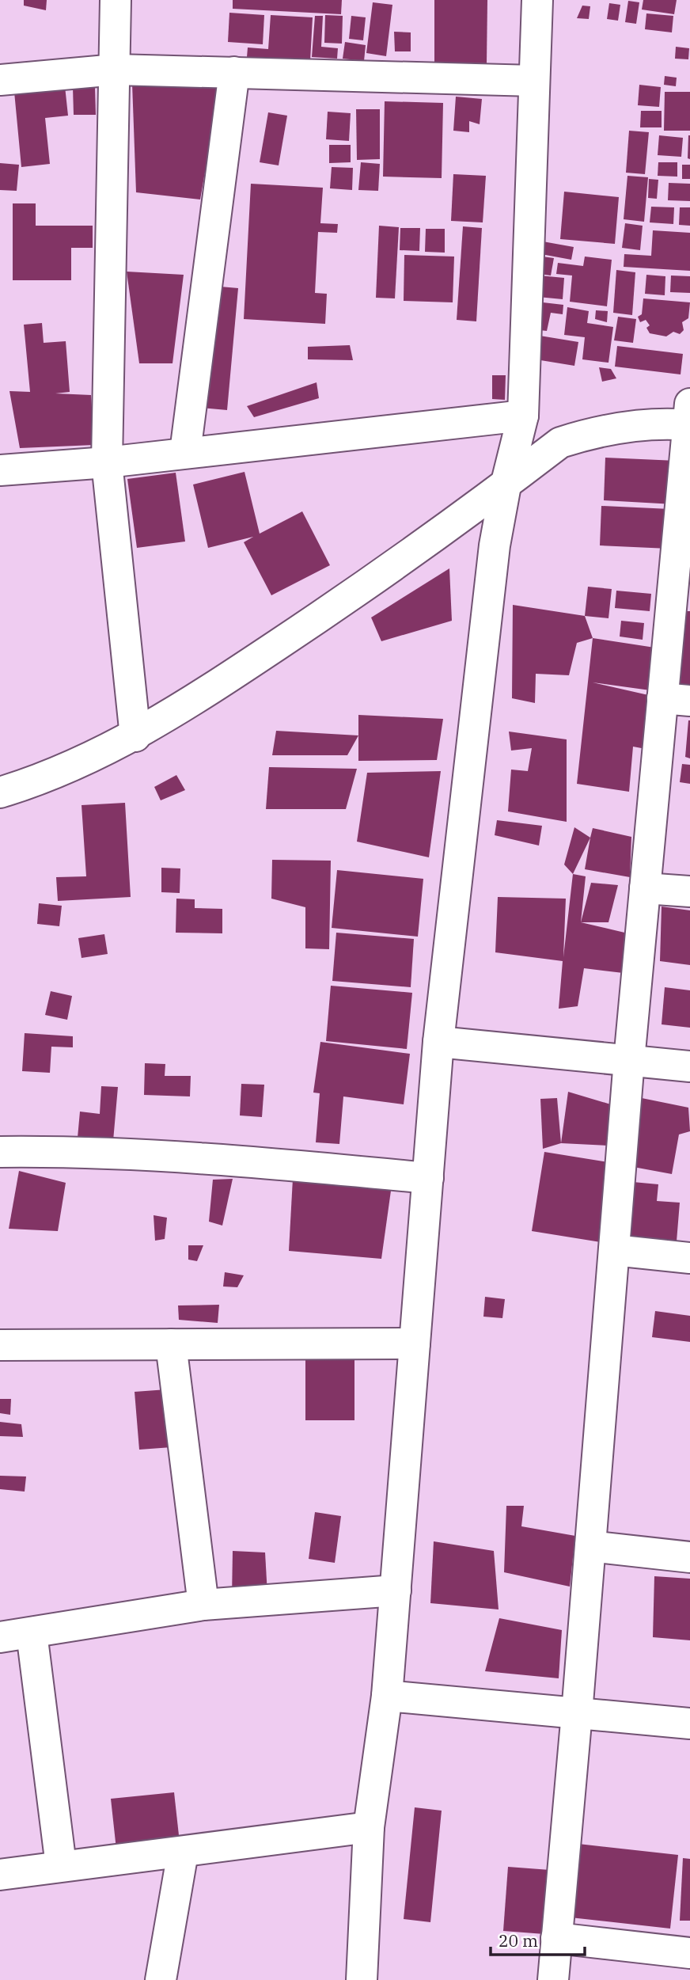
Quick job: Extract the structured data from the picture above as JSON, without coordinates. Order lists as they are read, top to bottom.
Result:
{
  "scale_bar": "20 m"
}
